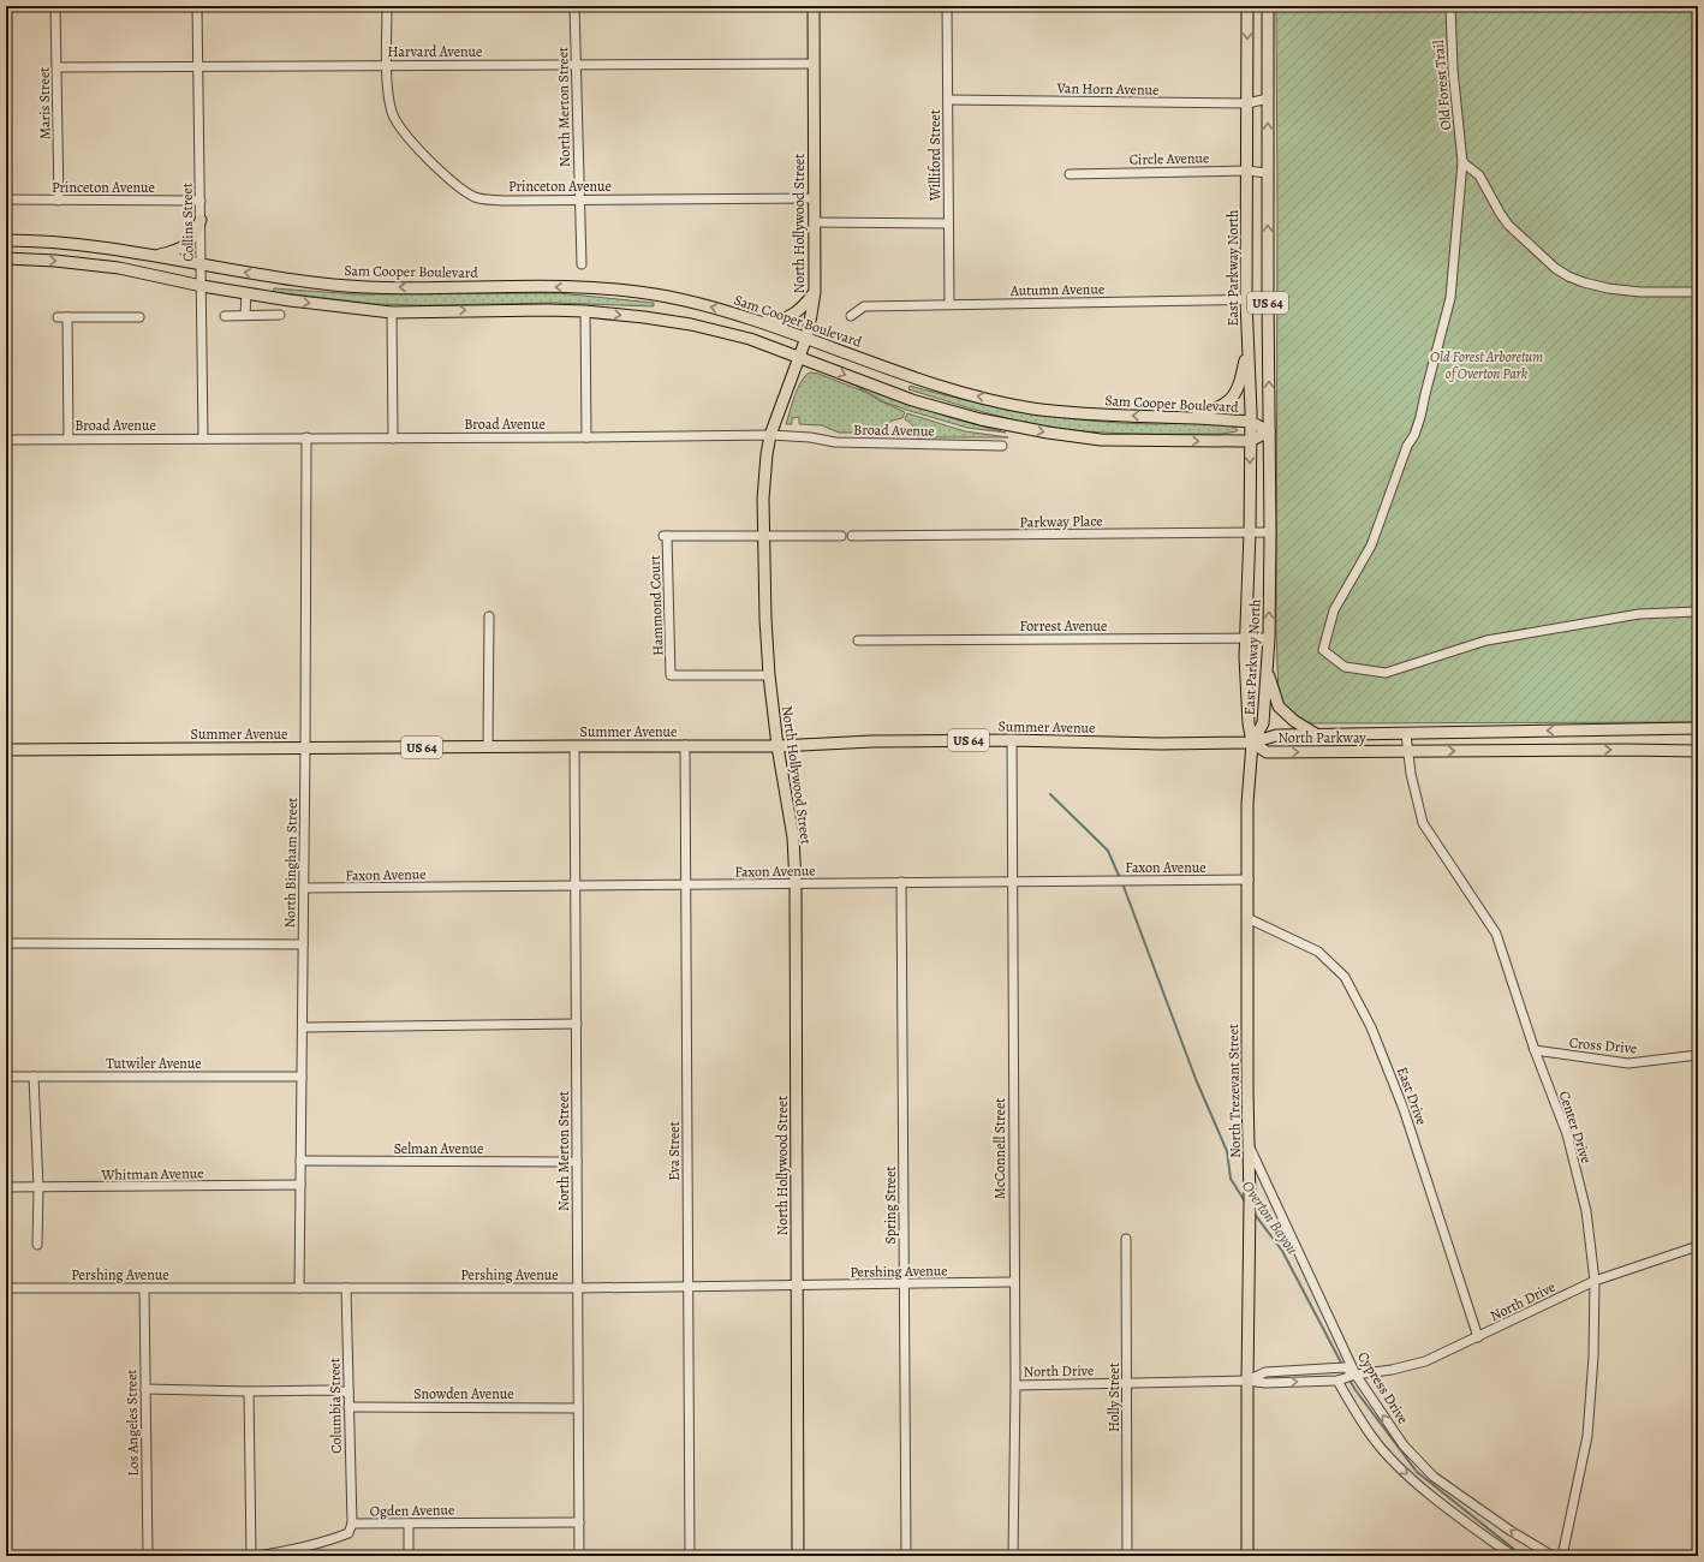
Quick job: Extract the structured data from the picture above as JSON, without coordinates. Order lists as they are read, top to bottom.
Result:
{
  "streets": {
    "main road": [
      "North Hollywood Street",
      "East Parkway North",
      "Sam Cooper Boulevard",
      "US 64",
      "Summer Avenue",
      "North Parkway",
      "North Trezevant Street"
    ],
    "street": [
      "Harvard Avenue",
      "Old Forest Trail",
      "Van Horn Avenue",
      "Maris Street",
      "North Merton Street",
      "Williford Street",
      "Circle Avenue",
      "Princeton Avenue",
      "Collins Street",
      "Autumn Avenue",
      "Broad Avenue",
      "Parkway Place",
      "Hammond Court",
      "Forrest Avenue",
      "North Bingham Street",
      "Faxon Avenue",
      "Cross Drive",
      "Tutwiler Avenue",
      "East Drive",
      "Center Drive",
      "Selman Avenue",
      "McConnell Street",
      "Eva Street",
      "Whitman Avenue",
      "Spring Street",
      "Pershing Avenue",
      "North Drive",
      "Cypress Drive",
      "Snowden Avenue",
      "Holly Street",
      "Columbia Street",
      "Los Angeles Street",
      "Ogden Avenue"
    ]
  },
  "crossings": [
    ["Harvard Avenue", "Maris Street"],
    ["Harvard Avenue", "North Merton Street"],
    ["Harvard Avenue", "Princeton Avenue"],
    ["Harvard Avenue", "Collins Street"],
    ["Harvard Avenue", "North Hollywood Street"],
    ["Van Horn Avenue", "Williford Street"],
    ["Van Horn Avenue", "East Parkway North"],
    ["Maris Street", "Princeton Avenue"],
    ["North Merton Street", "Princeton Avenue"],
    ["North Merton Street", "Summer Avenue"],
    ["North Merton Street", "Faxon Avenue"],
    ["North Merton Street", "Selman Avenue"],
    ["North Merton Street", "Pershing Avenue"],
    ["North Merton Street", "Snowden Avenue"],
    ["North Merton Street", "Ogden Avenue"],
    ["Williford Street", "Autumn Avenue"],
    ["Circle Avenue", "East Parkway North"],
    ["Princeton Avenue", "Collins Street"],
    ["Princeton Avenue", "North Hollywood Street"],
    ["Collins Street", "Sam Cooper Boulevard"],
    ["Collins Street", "Broad Avenue"],
    ["North Hollywood Street", "Sam Cooper Boulevard"],
    ["North Hollywood Street", "Broad Avenue"],
    ["North Hollywood Street", "Hammond Court"],
    ["North Hollywood Street", "Summer Avenue"],
    ["North Hollywood Street", "Faxon Avenue"],
    ["North Hollywood Street", "Pershing Avenue"],
    ["East Parkway North", "Sam Cooper Boulevard"],
    ["East Parkway North", "Autumn Avenue"],
    ["East Parkway North", "Parkway Place"],
    ["East Parkway North", "Forrest Avenue"],
    ["East Parkway North", "Summer Avenue"],
    ["East Parkway North", "North Parkway"],
    ["East Parkway North", "North Trezevant Street"],
    ["Broad Avenue", "North Bingham Street"],
    ["Summer Avenue", "North Parkway"],
    ["Summer Avenue", "North Bingham Street"],
    ["Summer Avenue", "North Trezevant Street"],
    ["Summer Avenue", "McConnell Street"],
    ["Summer Avenue", "Eva Street"],
    ["North Parkway", "North Trezevant Street"],
    ["North Parkway", "Center Drive"],
    ["North Bingham Street", "Faxon Avenue"],
    ["North Bingham Street", "Tutwiler Avenue"],
    ["North Bingham Street", "Selman Avenue"],
    ["North Bingham Street", "Whitman Avenue"],
    ["North Bingham Street", "Pershing Avenue"],
    ["Faxon Avenue", "North Trezevant Street"],
    ["Faxon Avenue", "McConnell Street"],
    ["Faxon Avenue", "Eva Street"],
    ["Faxon Avenue", "Spring Street"],
    ["Cross Drive", "Center Drive"],
    ["North Trezevant Street", "East Drive"],
    ["North Trezevant Street", "North Drive"],
    ["North Trezevant Street", "Cypress Drive"],
    ["East Drive", "North Drive"],
    ["Center Drive", "North Drive"],
    ["McConnell Street", "Pershing Avenue"],
    ["McConnell Street", "North Drive"],
    ["Eva Street", "Pershing Avenue"],
    ["Spring Street", "Pershing Avenue"],
    ["Pershing Avenue", "Columbia Street"],
    ["Pershing Avenue", "Los Angeles Street"],
    ["North Drive", "Cypress Drive"],
    ["North Drive", "Holly Street"],
    ["Snowden Avenue", "Columbia Street"],
    ["Columbia Street", "Ogden Avenue"]
  ],
  "water": ["Overton Bayou"],
  "parks": ["Old Forest Arboretum of Overton Park"]
}
